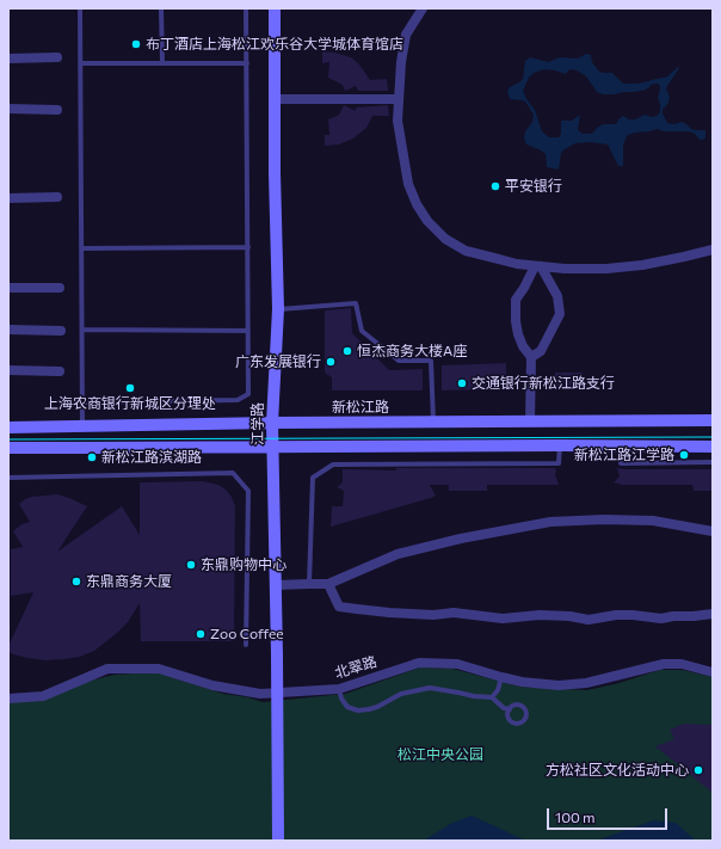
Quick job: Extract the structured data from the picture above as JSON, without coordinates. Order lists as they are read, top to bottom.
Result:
{
  "streets": {
    "main road": ["新松江路", "江学路"],
    "street": ["北翠路"]
  },
  "crossings": [
    ["新松江路", "江学路"],
    ["江学路", "北翠路"]
  ],
  "parks": ["松江中央公园"],
  "places": [
    "布丁酒店上海松江欢乐谷大学城体育馆店",
    "平安银行",
    "恒杰商务大楼A座",
    "广东发展银行",
    "交通银行新松江路支行",
    "上海农商银行新城区分理处",
    "新松江路江学路",
    "新松江路滨湖路",
    "东鼎购物中心",
    "东鼎商务大厦",
    "Zoo Coffee",
    "方松社区文化活动中心"
  ],
  "scale_bar": "100 m"
}
